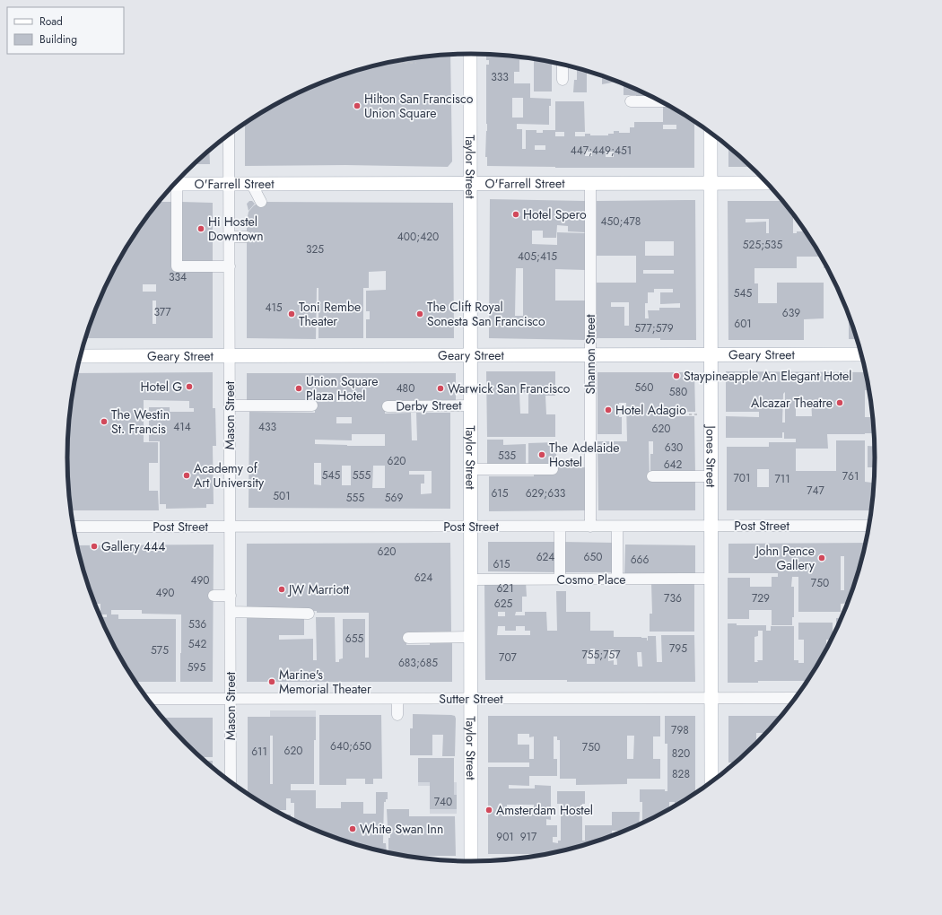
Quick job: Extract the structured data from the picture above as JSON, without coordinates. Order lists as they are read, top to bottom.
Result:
{
  "streets": {
    "main road": [
      "Taylor Street",
      "O'Farrell Street",
      "Geary Street",
      "Jones Street"
    ],
    "street": [
      "Shannon Street",
      "Derby Street",
      "Mason Street",
      "Post Street",
      "Cosmo Place",
      "Sutter Street"
    ]
  },
  "crossings": [
    ["Taylor Street", "O'Farrell Street"],
    ["Taylor Street", "Geary Street"],
    ["Taylor Street", "Derby Street"],
    ["Taylor Street", "Post Street"],
    ["Taylor Street", "Cosmo Place"],
    ["Taylor Street", "Sutter Street"],
    ["O'Farrell Street", "Shannon Street"],
    ["O'Farrell Street", "Mason Street"],
    ["O'Farrell Street", "Jones Street"],
    ["Shannon Street", "Geary Street"],
    ["Shannon Street", "Post Street"],
    ["Geary Street", "Mason Street"],
    ["Geary Street", "Jones Street"],
    ["Mason Street", "Post Street"],
    ["Mason Street", "Sutter Street"],
    ["Jones Street", "Post Street"],
    ["Jones Street", "Cosmo Place"],
    ["Jones Street", "Sutter Street"]
  ],
  "places": [
    "Hilton San Francisco Union Square",
    "Hotel Spero",
    "Hi Hostel Downtown",
    "Toni Rembe Theater",
    "The Clift Royal Sonesta San Francisco",
    "Staypineapple An Elegant Hotel",
    "Hotel G",
    "Union Square Plaza Hotel",
    "Warwick San Francisco",
    "Alcazar Theatre",
    "Hotel Adagio",
    "The Westin St. Francis",
    "The Adelaide Hostel",
    "Academy of Art University",
    "Gallery 444",
    "John Pence Gallery",
    "JW Marriott",
    "Marine's Memorial Theater",
    "Amsterdam Hostel",
    "White Swan Inn"
  ],
  "house_numbers": [
    "333",
    "447;449;451",
    "450;478",
    "400;420",
    "525;535",
    "325",
    "405;415",
    "334",
    "545",
    "415",
    "377",
    "639",
    "601",
    "577;579",
    "560",
    "480",
    "580",
    "414",
    "433",
    "620",
    "630",
    "535",
    "620",
    "642",
    "545",
    "555",
    "761",
    "701",
    "711",
    "747",
    "615",
    "629;633",
    "501",
    "555",
    "569",
    "620",
    "624",
    "650",
    "666",
    "615",
    "624",
    "490",
    "750",
    "621",
    "490",
    "736",
    "729",
    "625",
    "536",
    "655",
    "542",
    "795",
    "575",
    "755;757",
    "707",
    "683;685",
    "595",
    "798",
    "640;650",
    "750",
    "620",
    "611",
    "820",
    "828",
    "740",
    "901",
    "917"
  ],
  "legend": ["Road", "Building"]
}
